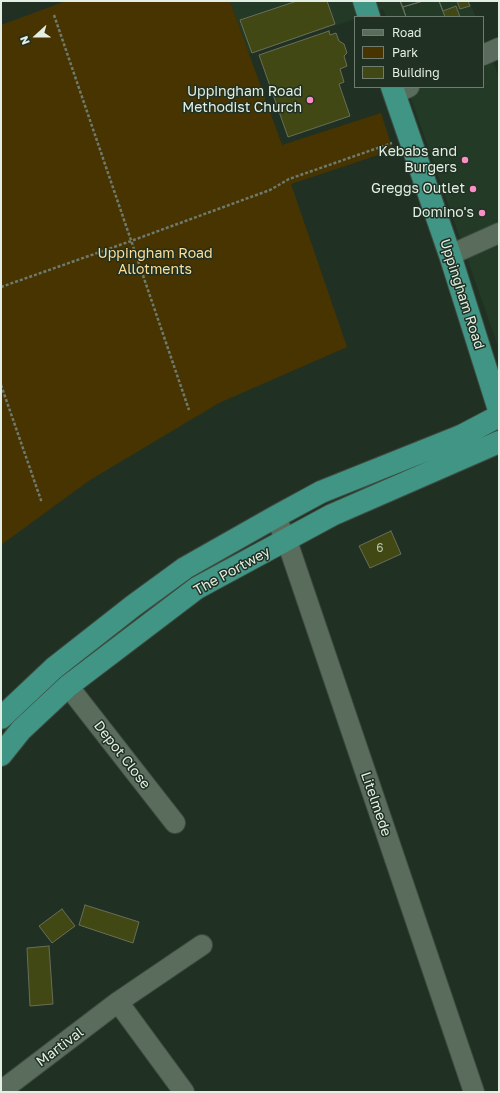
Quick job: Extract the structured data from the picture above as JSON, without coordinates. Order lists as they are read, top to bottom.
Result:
{
  "streets": {
    "highway": ["Uppingham Road", "The Portwey"],
    "street": ["Depot Close", "Litelmede", "Martival"]
  },
  "crossings": [
    ["The Portwey", "Depot Close"],
    ["The Portwey", "Litelmede"]
  ],
  "parks": ["Uppingham Road Allotments"],
  "places": [
    "Uppingham Road Methodist Church",
    "Kebabs and Burgers",
    "Greggs Outlet",
    "Domino's"
  ],
  "house_numbers": ["6"],
  "legend": ["Road", "Park", "Building"],
  "north": "left"
}
